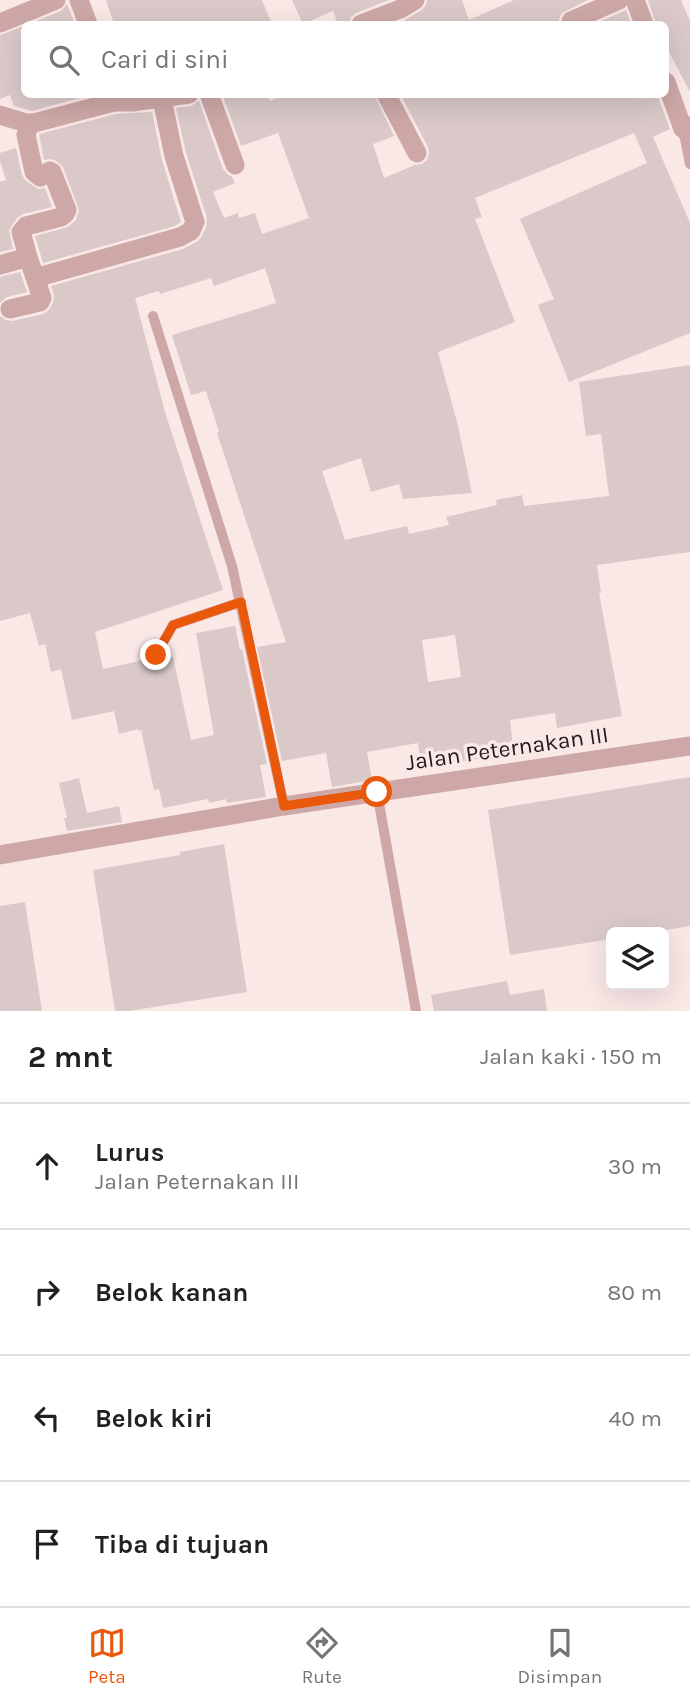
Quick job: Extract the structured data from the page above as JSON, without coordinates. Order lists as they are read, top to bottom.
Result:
{
  "streets": {
    "street": ["Jalan Peternakan III"]
  },
  "page": {
    "search": "Cari di sini",
    "heading": ["2 mnt", "Jalan kaki · 150 m"],
    "list": [
      ["Lurus", "Jalan Peternakan III", "30 m"],
      ["Belok kanan", "80 m"],
      ["Belok kiri", "40 m"],
      "Tiba di tujuan"
    ],
    "nav": ["Peta", "Rute", "Disimpan"]
  }
}
